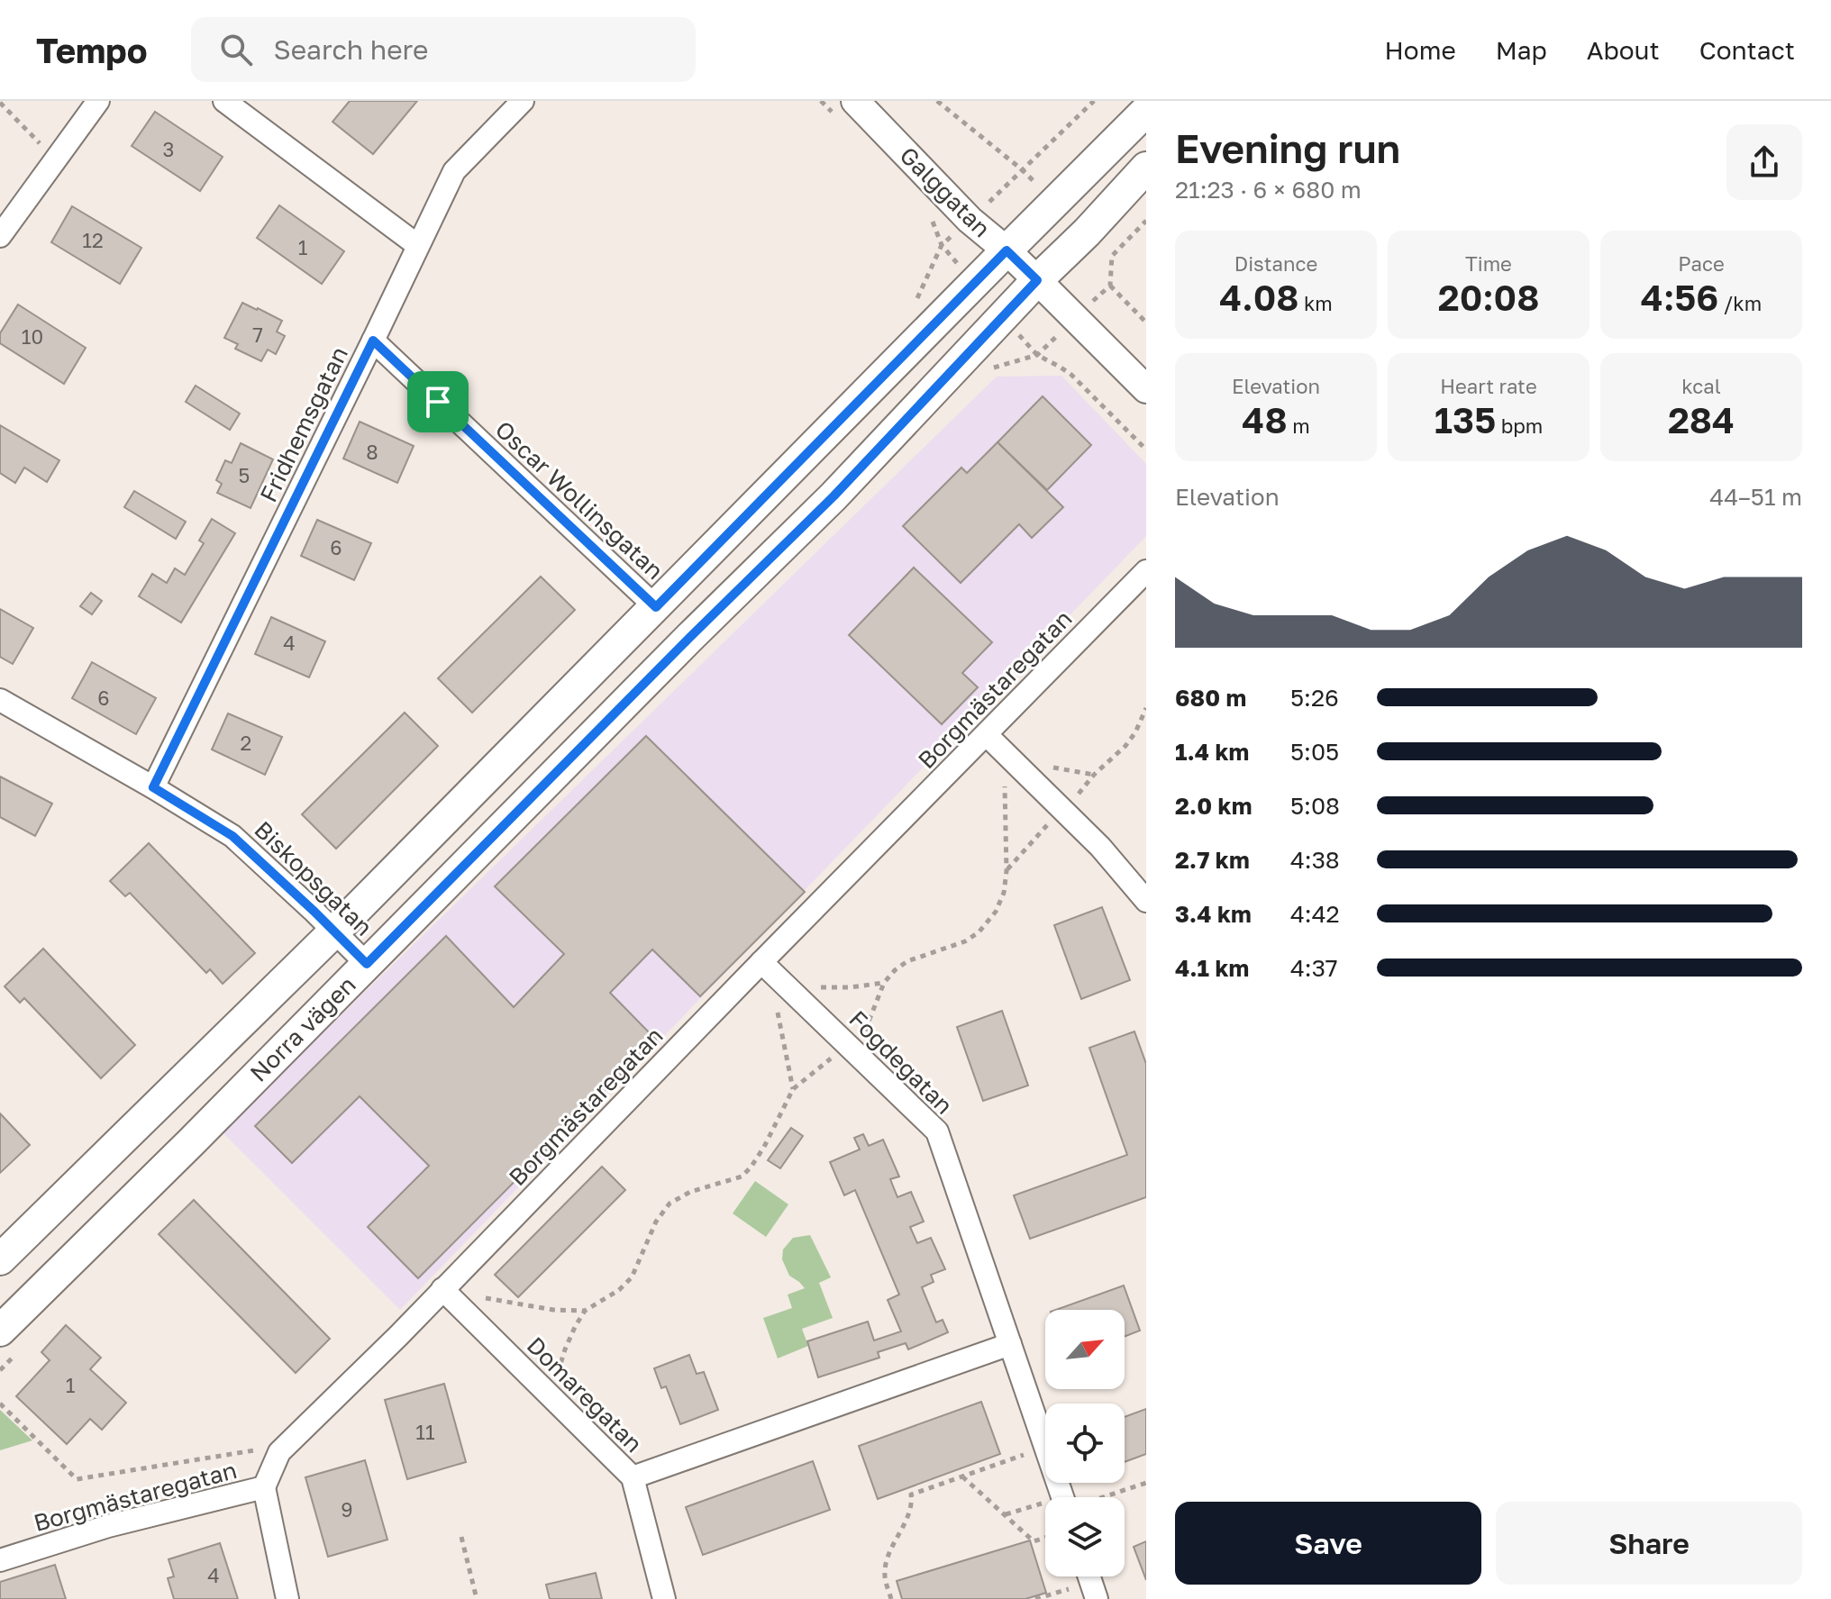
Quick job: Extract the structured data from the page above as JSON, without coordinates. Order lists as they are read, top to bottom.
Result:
{
  "streets": {
    "main road": ["Norra vägen"],
    "street": [
      "Galggatan",
      "Fridhemsgatan",
      "Oscar Wollinsgatan",
      "Borgmästaregatan",
      "Biskopsgatan",
      "Fogdegatan",
      "Domaregatan"
    ]
  },
  "crossings": [
    ["Galggatan", "Norra vägen"],
    ["Fridhemsgatan", "Oscar Wollinsgatan"],
    ["Fridhemsgatan", "Biskopsgatan"],
    ["Oscar Wollinsgatan", "Norra vägen"],
    ["Borgmästaregatan", "Fogdegatan"],
    ["Borgmästaregatan", "Domaregatan"],
    ["Biskopsgatan", "Norra vägen"]
  ],
  "house_numbers": [
    "3",
    "12",
    "1",
    "7",
    "10",
    "8",
    "5",
    "6",
    "4",
    "6",
    "2",
    "1",
    "11",
    "9",
    "4"
  ],
  "north": "top right",
  "page": {
    "header": "Tempo",
    "search": "Search here",
    "nav": [
      "Home",
      "Map",
      "About",
      "Contact"
    ],
    "heading": ["Evening run", "21:23 · 6 × 680 m"],
    "stats": [
      ["Distance", "4.08 km"],
      ["Time", "20:08"],
      ["Pace", "4:56 /km"],
      ["Elevation", "48 m"],
      ["Heart rate", "135 bpm"],
      ["kcal", "284"]
    ],
    "chart": ["Elevation", "44–51 m"],
    "list": [
      {
        "name": "680 m",
        "note": "5:26"
      },
      {
        "name": "1.4 km",
        "note": "5:05"
      },
      {
        "name": "2.0 km",
        "note": "5:08"
      },
      {
        "name": "2.7 km",
        "note": "4:38"
      },
      {
        "name": "3.4 km",
        "note": "4:42"
      },
      {
        "name": "4.1 km",
        "note": "4:37"
      }
    ],
    "buttons": ["Save", "Share"]
  }
}
